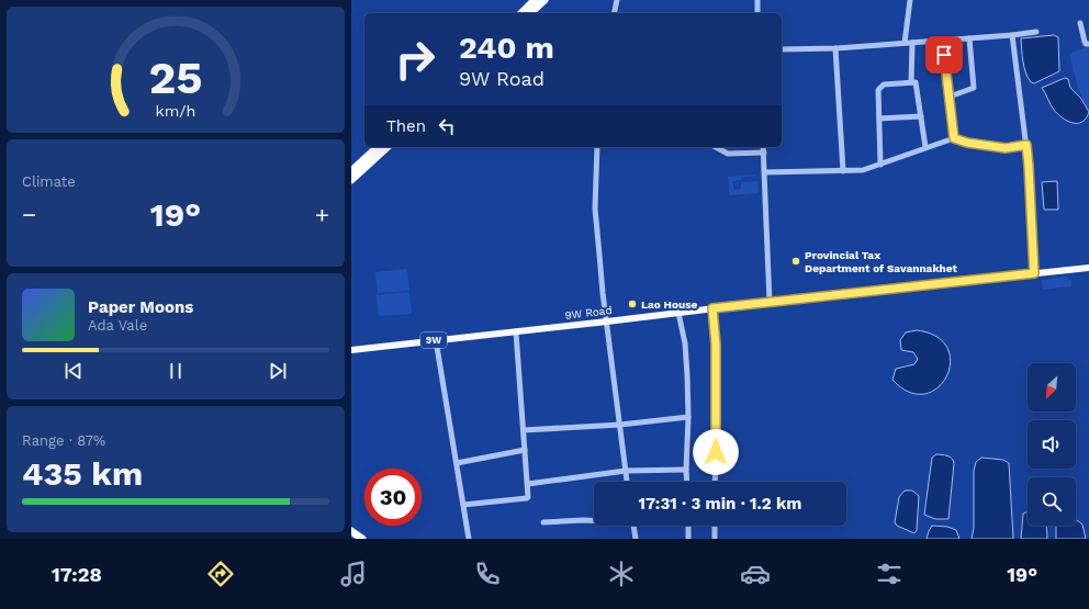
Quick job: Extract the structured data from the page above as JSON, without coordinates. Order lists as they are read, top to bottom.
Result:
{
  "streets": {
    "main road": ["9W Road", "9W"]
  },
  "places": ["Provincial Tax Department of Savannakhet", "Lao House"],
  "north": "bottom left",
  "page": {
    "turn": ["240 m", "9W Road"],
    "then": "Then",
    "tile": [
      "Climate",
      ["Range · 87%", "435 km"]
    ],
    "heat": ["−", "19°", "+"],
    "song": ["Paper Moons", "Ada Vale"],
    "limit": "30",
    "trip": "17:31 · 3 min · 1.2 km",
    "tabs": ["17:28", "19°"],
    "gauge": ["25", "km/h"]
  }
}
